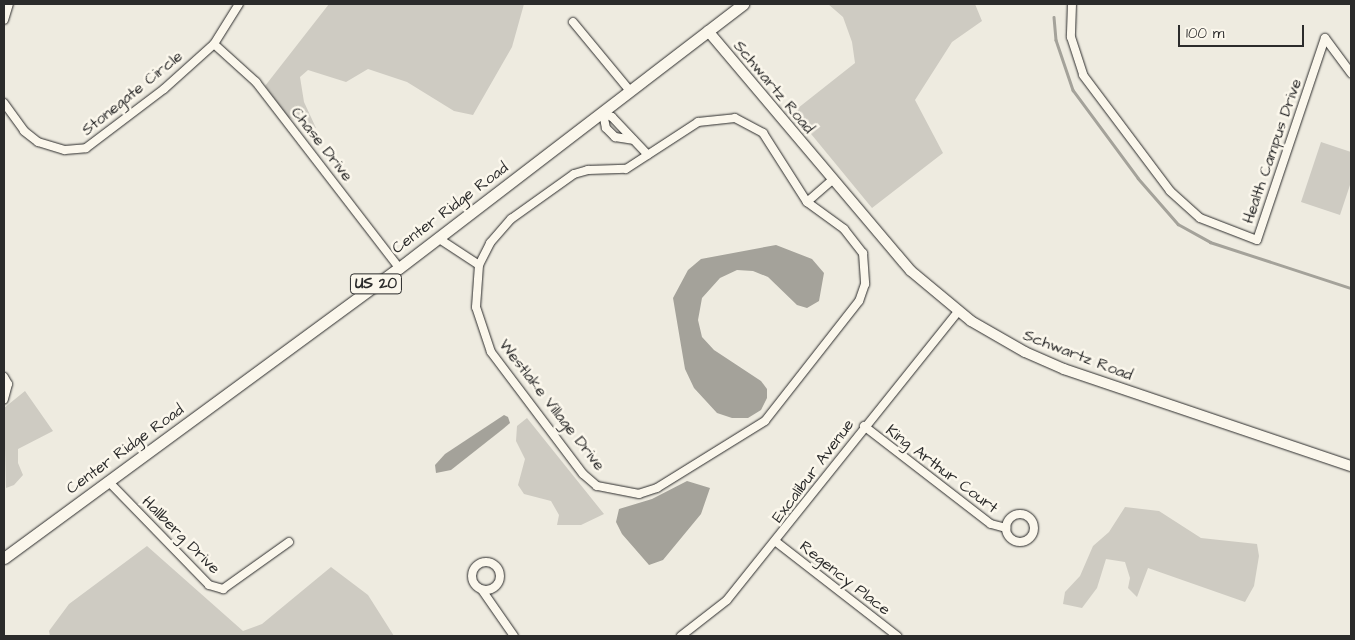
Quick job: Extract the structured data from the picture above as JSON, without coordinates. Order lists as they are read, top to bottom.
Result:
{
  "streets": {
    "main road": ["Center Ridge Road", "US 20"],
    "street": [
      "Schwartz Road",
      "Stonegate Circle",
      "Chase Drive",
      "Health Campus Drive",
      "Westlake Village Drive",
      "King Arthur Court",
      "Excalibur Avenue",
      "Hallberg Drive",
      "Regency Place"
    ]
  },
  "crossings": [
    ["Schwartz Road", "Center Ridge Road"],
    ["Schwartz Road", "Excalibur Avenue"],
    ["Stonegate Circle", "Chase Drive"],
    ["Chase Drive", "Center Ridge Road"],
    ["Center Ridge Road", "Hallberg Drive"],
    ["King Arthur Court", "Excalibur Avenue"],
    ["Excalibur Avenue", "Regency Place"]
  ],
  "scale_bar": "100 m"
}
